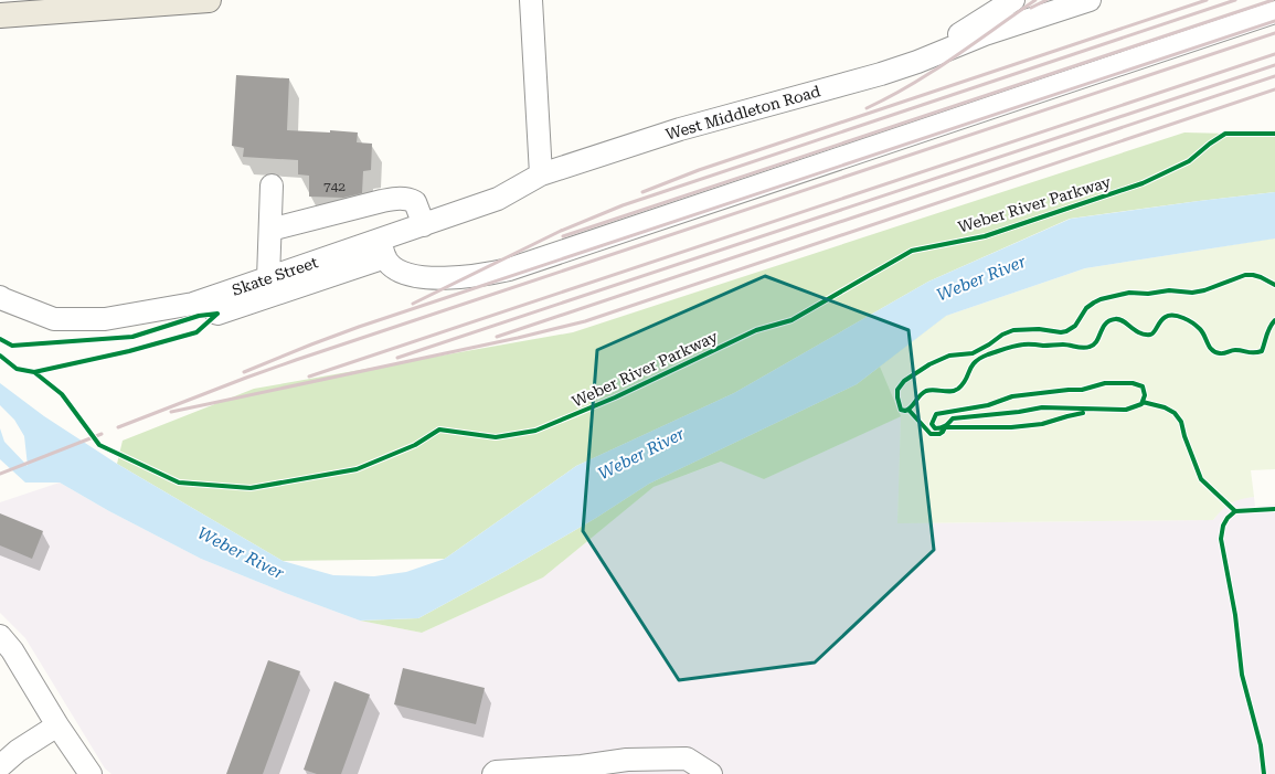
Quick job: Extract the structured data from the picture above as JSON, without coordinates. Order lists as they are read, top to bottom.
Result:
{
  "streets": {
    "street": ["West Middleton Road", "Skate Street"],
    "cycle path": ["Weber River Parkway"]
  },
  "crossings": [
    ["West Middleton Road", "Skate Street"]
  ],
  "water": ["Weber River"],
  "house_numbers": ["742"]
}
